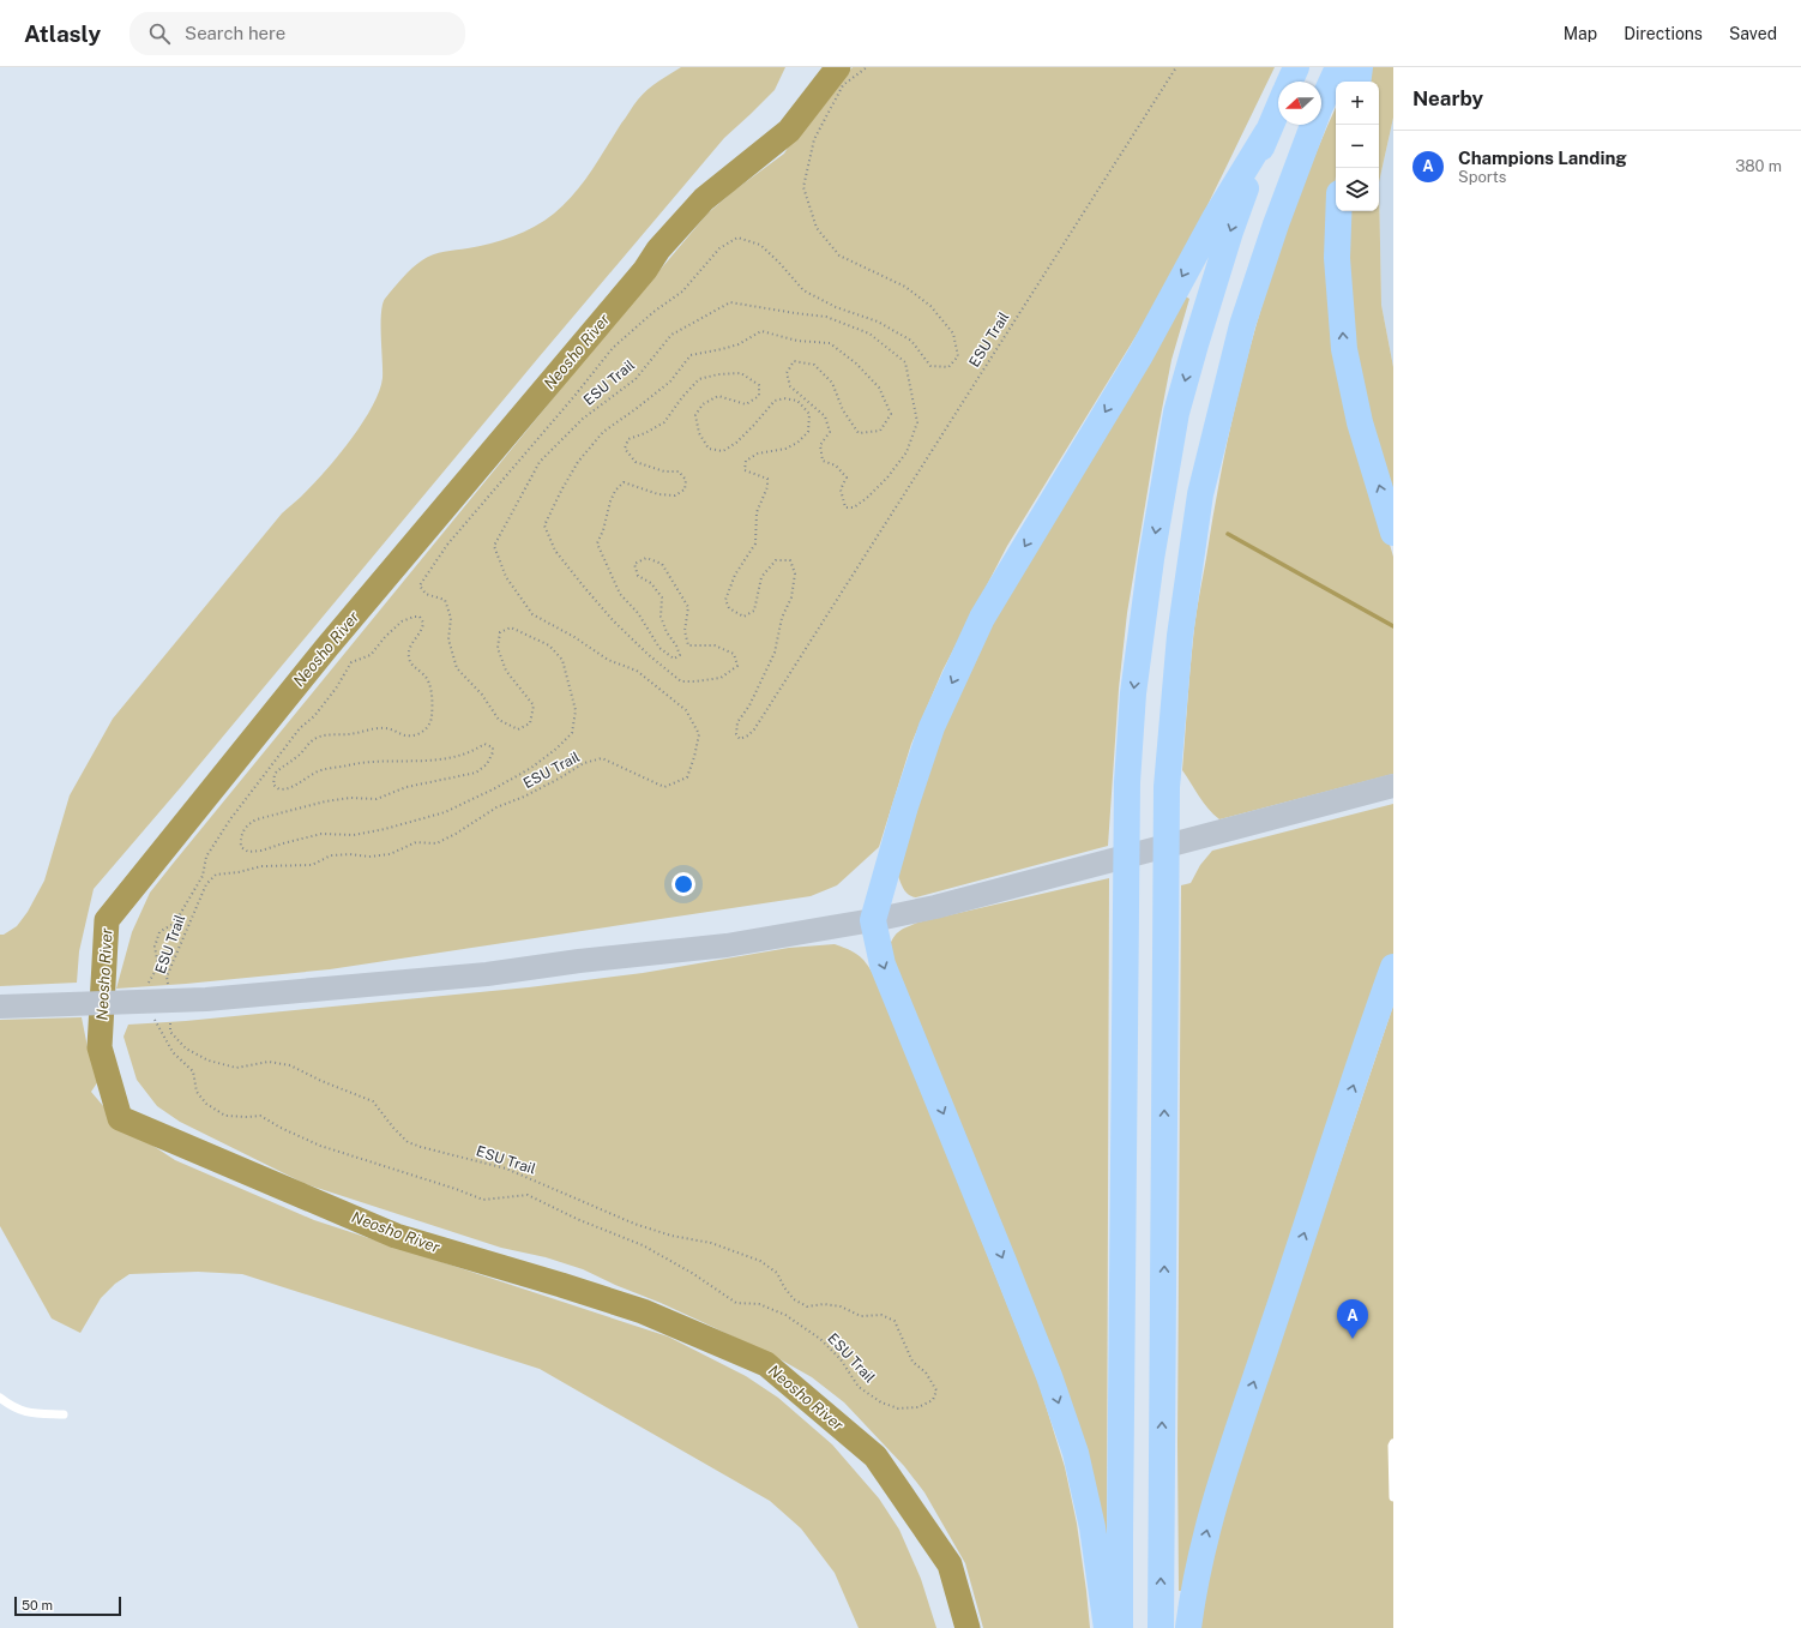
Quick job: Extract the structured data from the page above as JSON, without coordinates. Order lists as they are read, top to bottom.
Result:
{
  "streets": {
    "path": ["ESU Trail"]
  },
  "water": ["Neosho River"],
  "scale_bar": "50 m",
  "north": "left",
  "page": {
    "header": "Atlasly",
    "search": "Search here",
    "nav": ["Map", "Directions", "Saved"],
    "heading": "Nearby",
    "map_buttons": ["+", "−"],
    "list": [
      {
        "mark": "A",
        "name": "Champions Landing",
        "note": "Sports",
        "value": "380 m"
      }
    ],
    "pins": "A",
    "scale": "50 m"
  }
}
